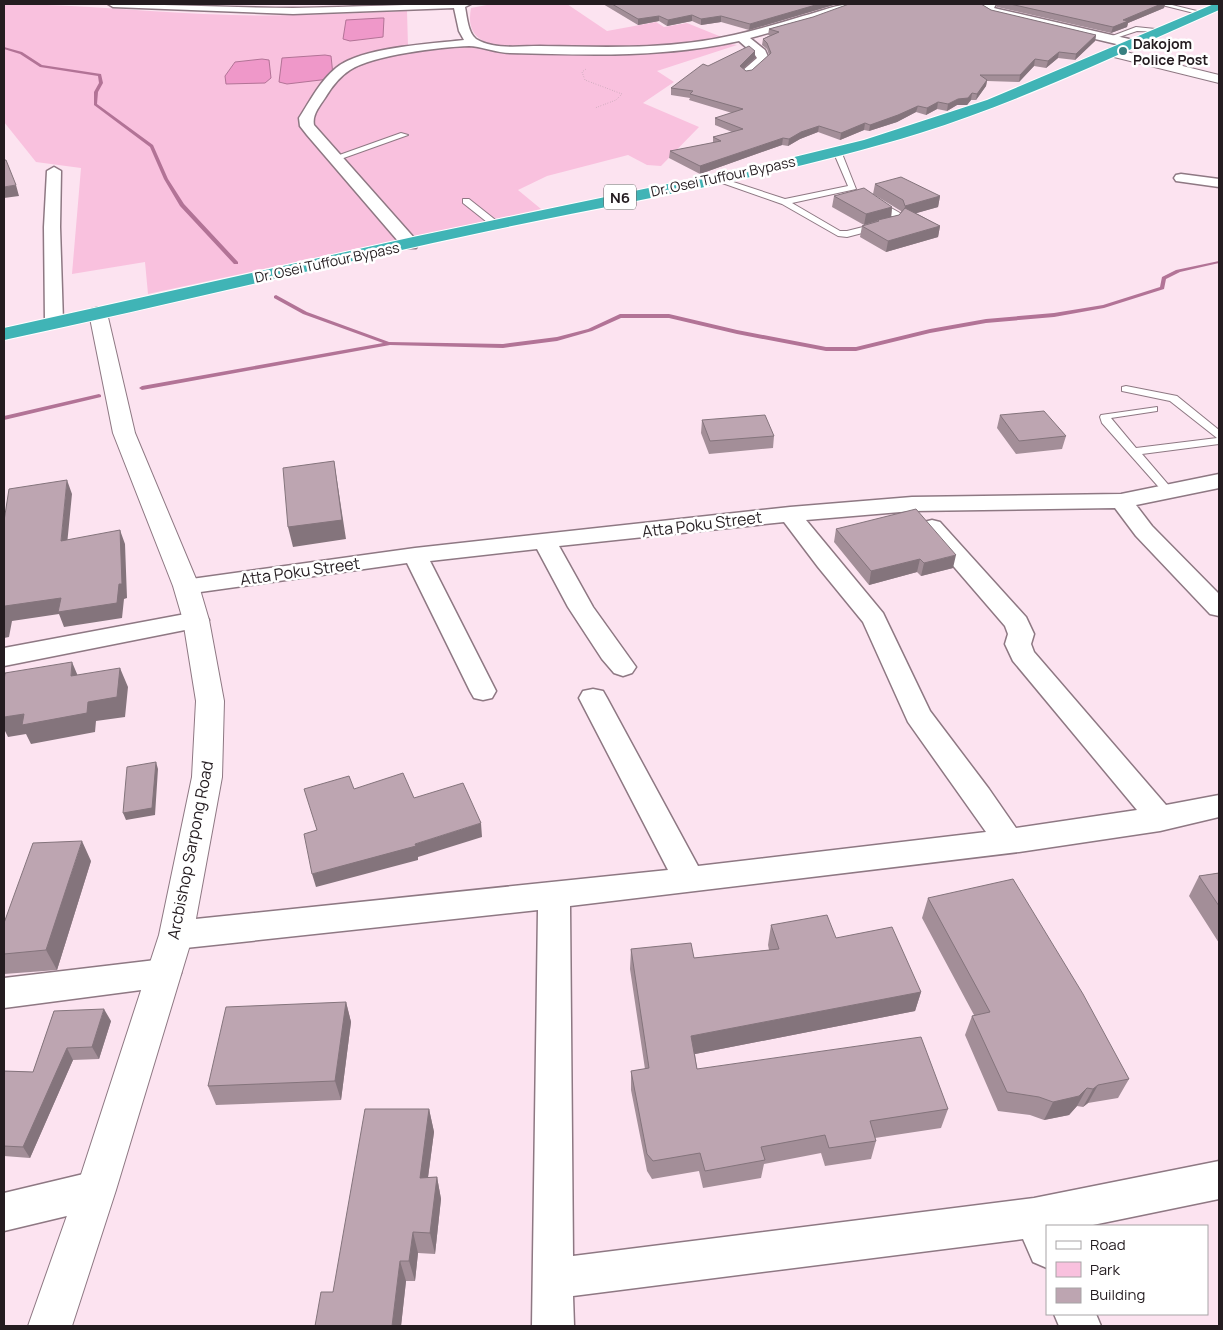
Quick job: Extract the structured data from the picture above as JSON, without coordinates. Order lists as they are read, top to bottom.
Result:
{
  "streets": {
    "highway": ["Dr. Osei Tuffour Bypass", "N6"],
    "street": ["Atta Poku Street", "Arcbishop Sarpong Road"]
  },
  "crossings": [
    ["Dr. Osei Tuffour Bypass", "Arcbishop Sarpong Road"],
    ["Atta Poku Street", "Arcbishop Sarpong Road"]
  ],
  "places": ["Dakojom Police Post"],
  "legend": ["Road", "Park", "Building"]
}
